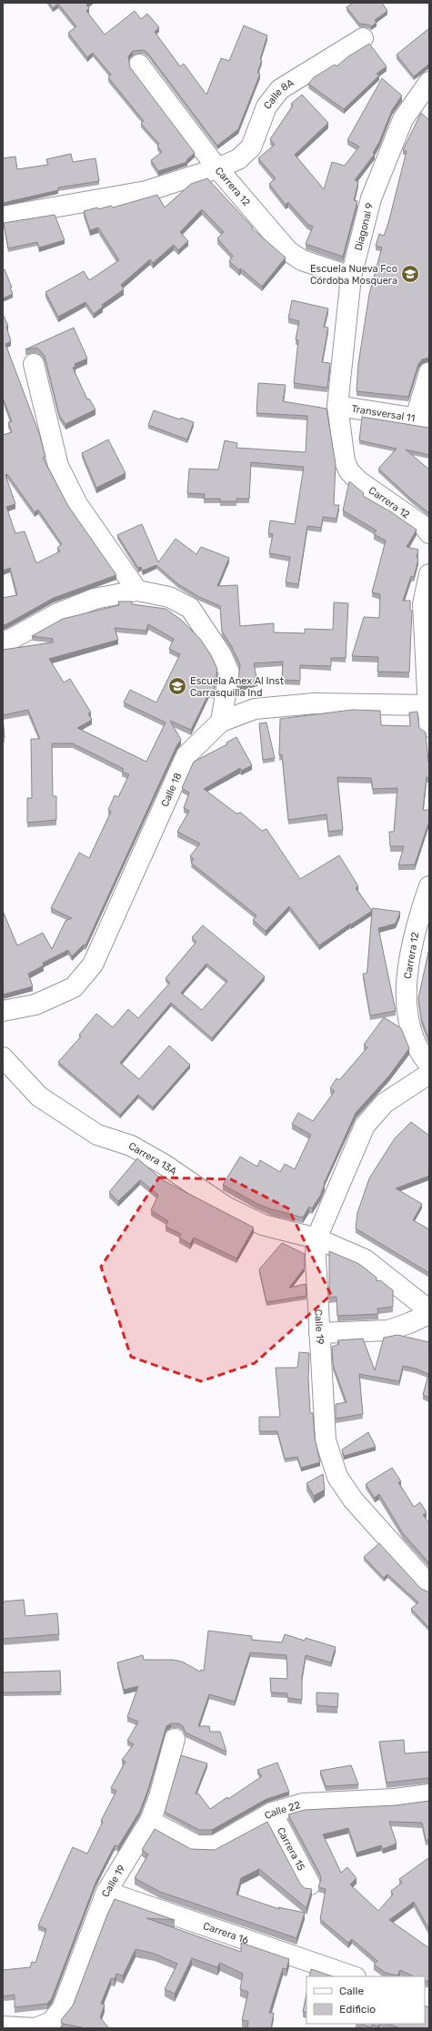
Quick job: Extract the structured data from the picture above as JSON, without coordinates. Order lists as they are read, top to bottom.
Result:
{
  "streets": {
    "street": [
      "Calle 8A",
      "Carrera 12",
      "Diagonal 9",
      "Transversal 11",
      "Calle 18",
      "Carrera 13A",
      "Calle 19",
      "Calle 22",
      "Carrera 15",
      "Carrera 16"
    ]
  },
  "crossings": [
    ["Calle 8A", "Carrera 12"],
    ["Carrera 12", "Diagonal 9"],
    ["Diagonal 9", "Transversal 11"],
    ["Carrera 13A", "Calle 19"],
    ["Calle 19", "Calle 22"],
    ["Calle 19", "Carrera 16"],
    ["Calle 22", "Carrera 15"]
  ],
  "places": {
    "school or university": ["Escuela Nueva Fco Córdoba Mosquera", "Escuela Anex Al Inst Carrasquilla Ind"]
  },
  "legend": ["Calle", "Edificio"]
}
